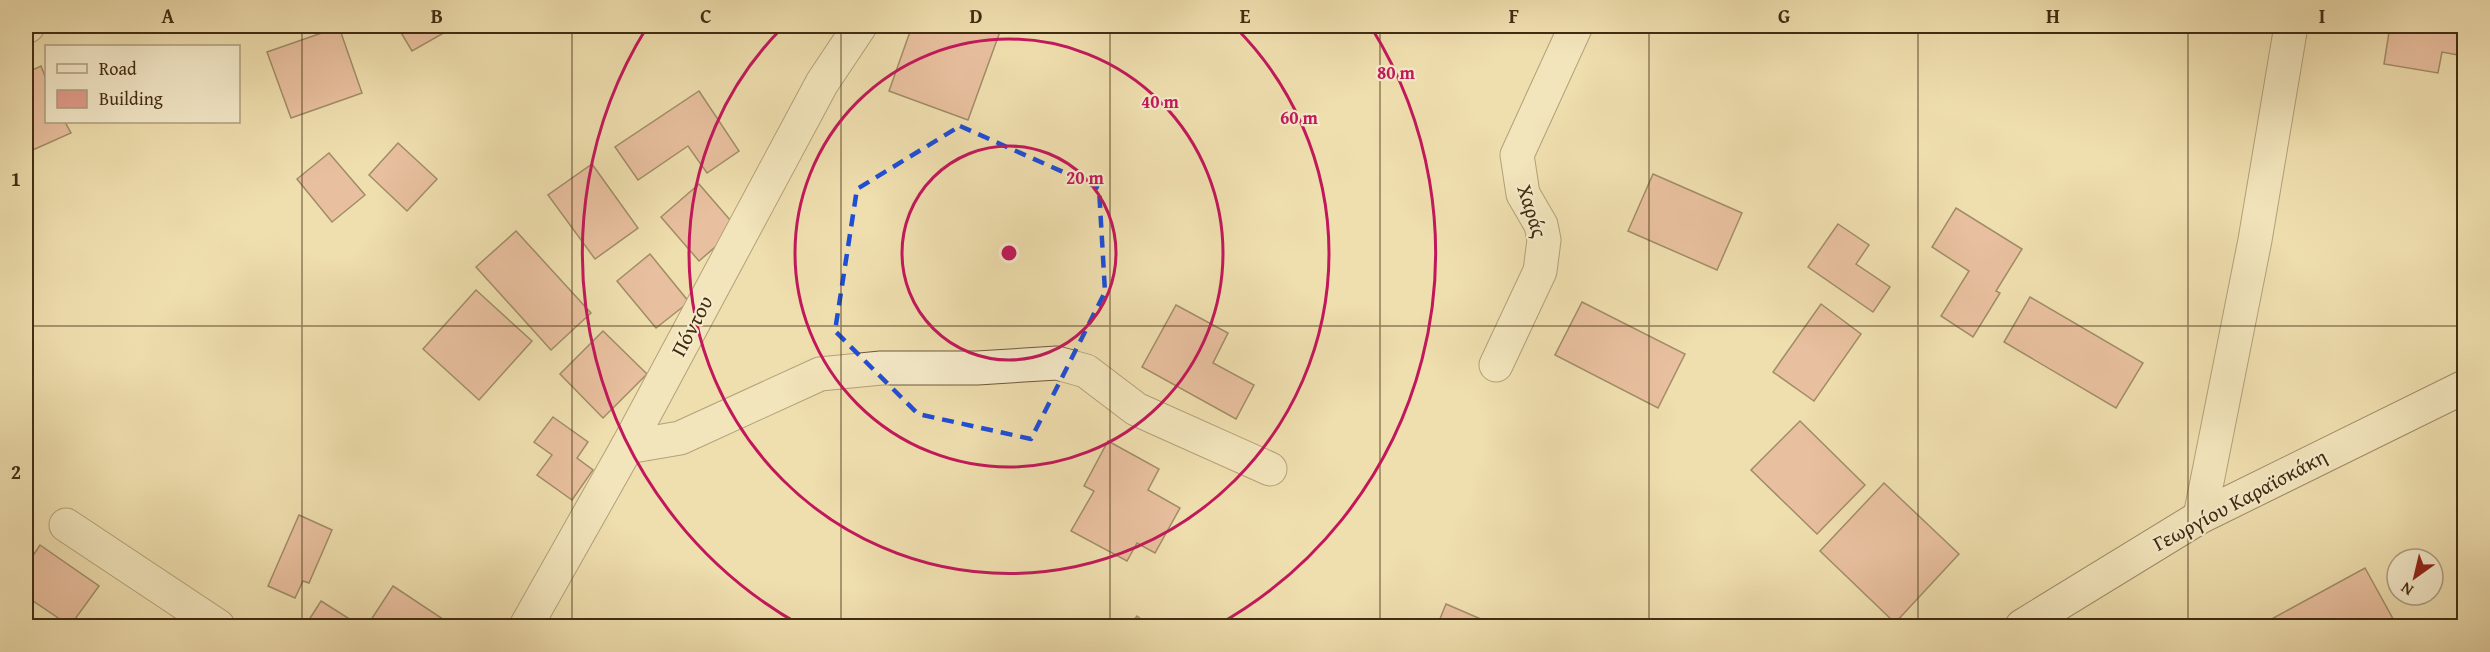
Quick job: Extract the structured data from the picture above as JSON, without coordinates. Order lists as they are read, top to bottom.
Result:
{
  "streets": {
    "street": ["Χαράς", "Πόντου", "Γεωργίου Καραϊσκάκη"]
  },
  "legend": ["Road", "Building"],
  "north": "bottom left",
  "grid": {
    "columns": [
      "A",
      "B",
      "C",
      "D",
      "E",
      "F",
      "G",
      "H",
      "I"
    ],
    "rows": ["1", "2"]
  },
  "rings": [
    "80 m",
    "40 m",
    "60 m",
    "20 m"
  ]
}
